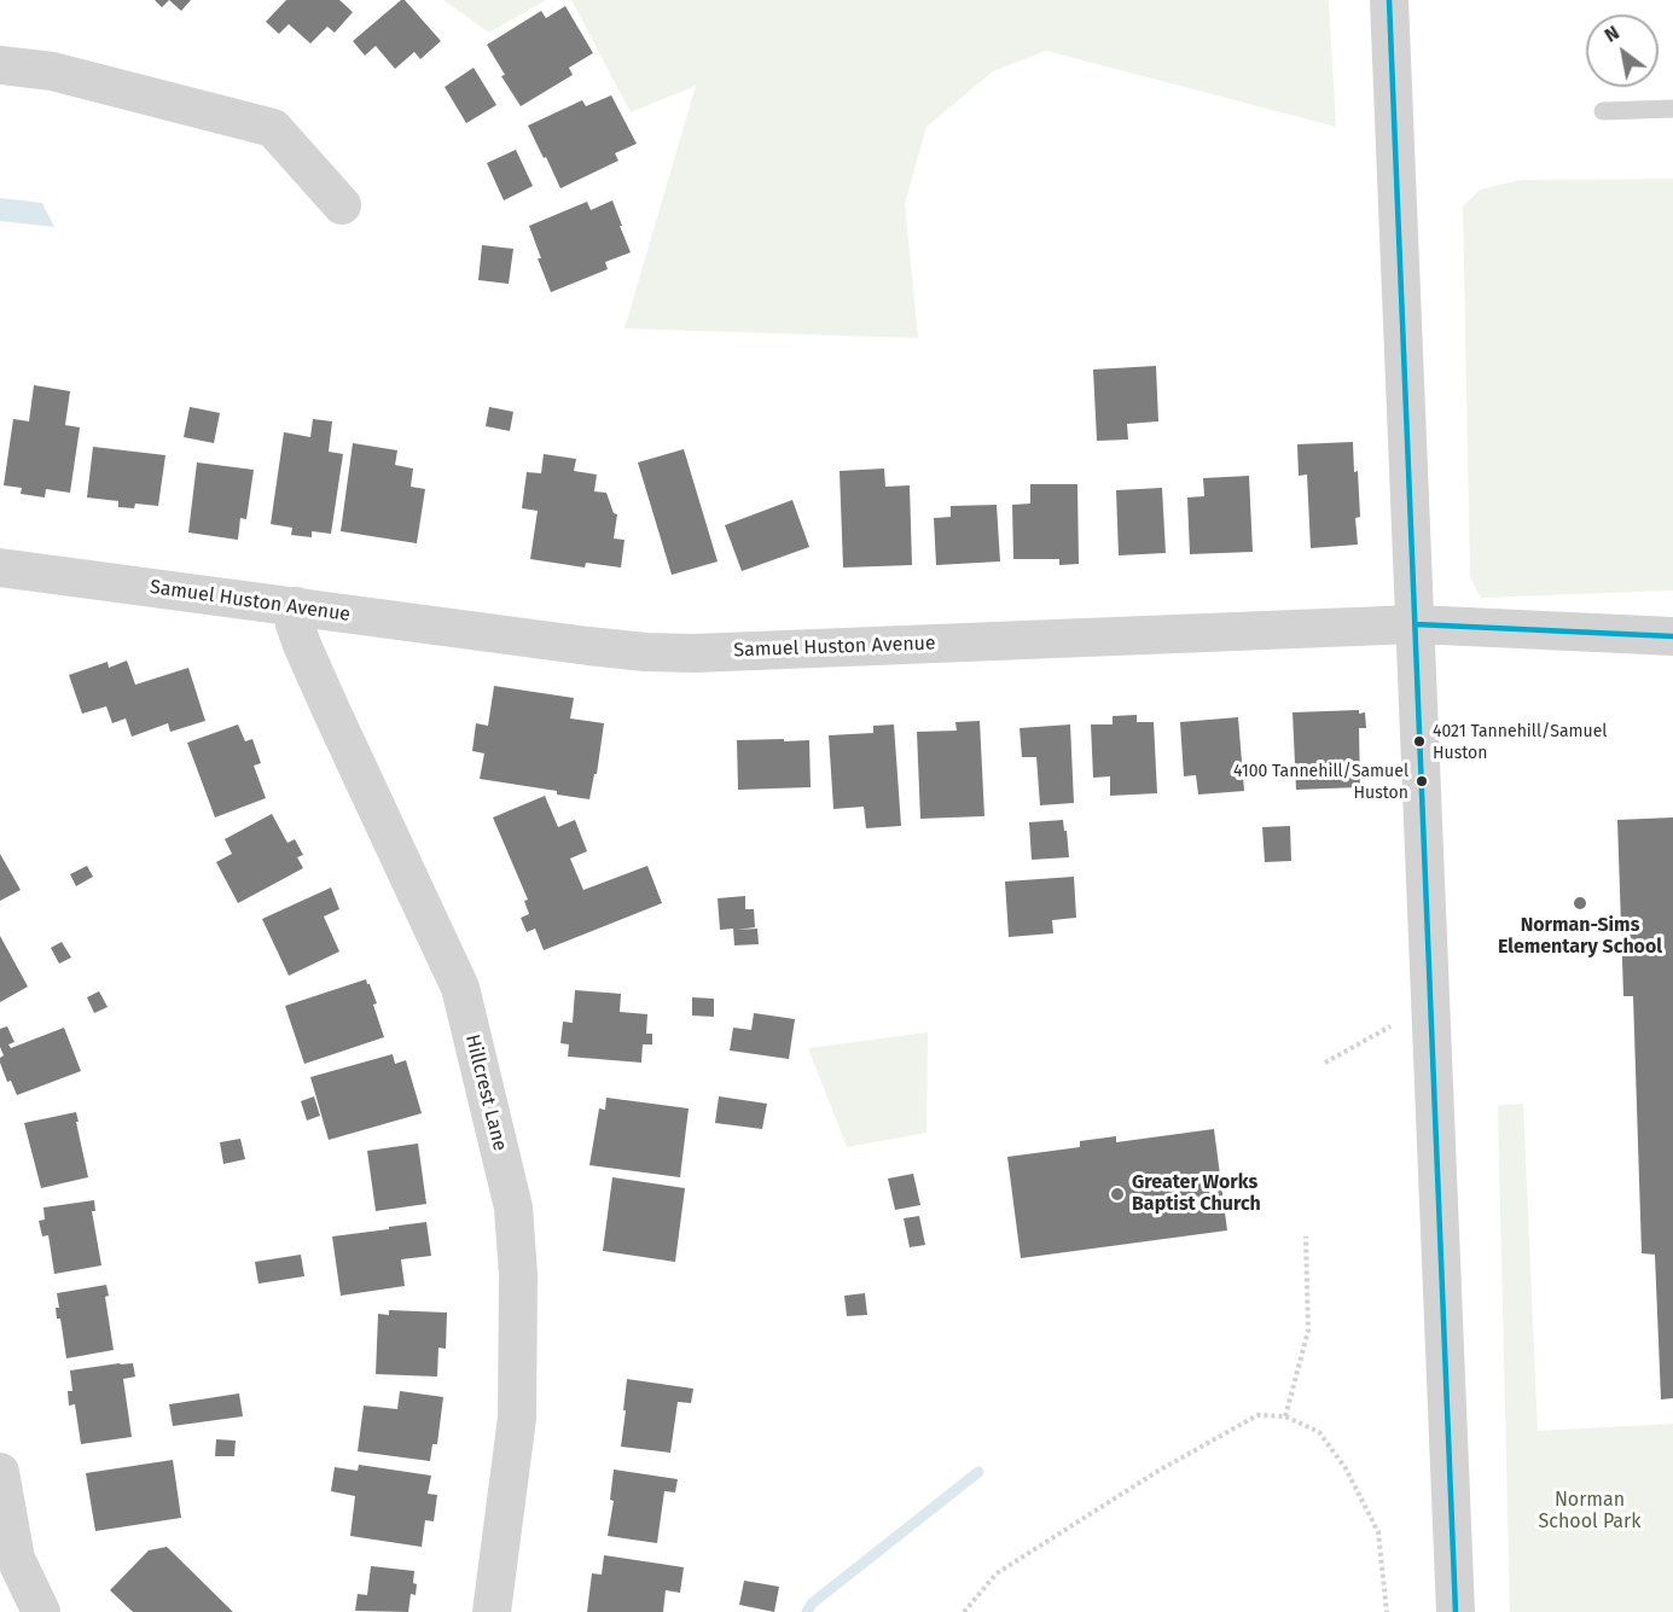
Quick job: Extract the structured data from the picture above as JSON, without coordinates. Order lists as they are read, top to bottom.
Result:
{
  "streets": {
    "street": ["Samuel Huston Avenue", "Hillcrest Lane"]
  },
  "crossings": [
    ["Samuel Huston Avenue", "Hillcrest Lane"]
  ],
  "parks": ["Norman School Park"],
  "places": [
    "4021 Tannehill/Samuel Huston",
    "4100 Tannehill/Samuel Huston",
    "Norman-Sims Elementary School",
    "Greater Works Baptist Church"
  ],
  "north": "top left"
}
